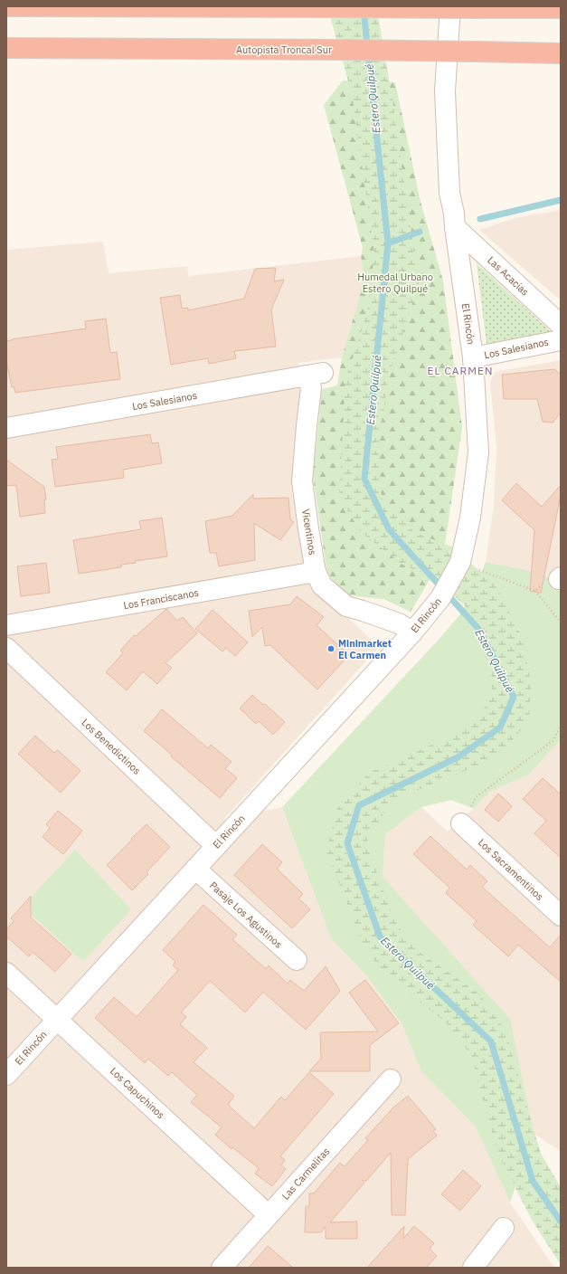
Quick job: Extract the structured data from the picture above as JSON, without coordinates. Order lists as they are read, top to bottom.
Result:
{
  "streets": {
    "highway": ["Autopista Troncal Sur"],
    "street": [
      "Las Acacias",
      "El Rincón",
      "Los Salesianos",
      "Vicentinos",
      "Los Franciscanos",
      "Los Benedictinos",
      "Los Sacramentinos",
      "Pasaje Los Agustinos",
      "Los Capuchinos",
      "Las Carmelitas"
    ]
  },
  "crossings": [
    ["Las Acacias", "El Rincón"],
    ["El Rincón", "Los Salesianos"],
    ["El Rincón", "Vicentinos"],
    ["El Rincón", "Los Benedictinos"],
    ["El Rincón", "Pasaje Los Agustinos"],
    ["El Rincón", "Los Capuchinos"],
    ["Los Salesianos", "Vicentinos"],
    ["Vicentinos", "Los Franciscanos"],
    ["Los Capuchinos", "Las Carmelitas"]
  ],
  "districts": ["EL CARMEN"],
  "water": ["Estero Quilpué"],
  "parks": ["Humedal Urbano Estero Quilpué"],
  "places": ["Minimarket El Carmen"]
}
